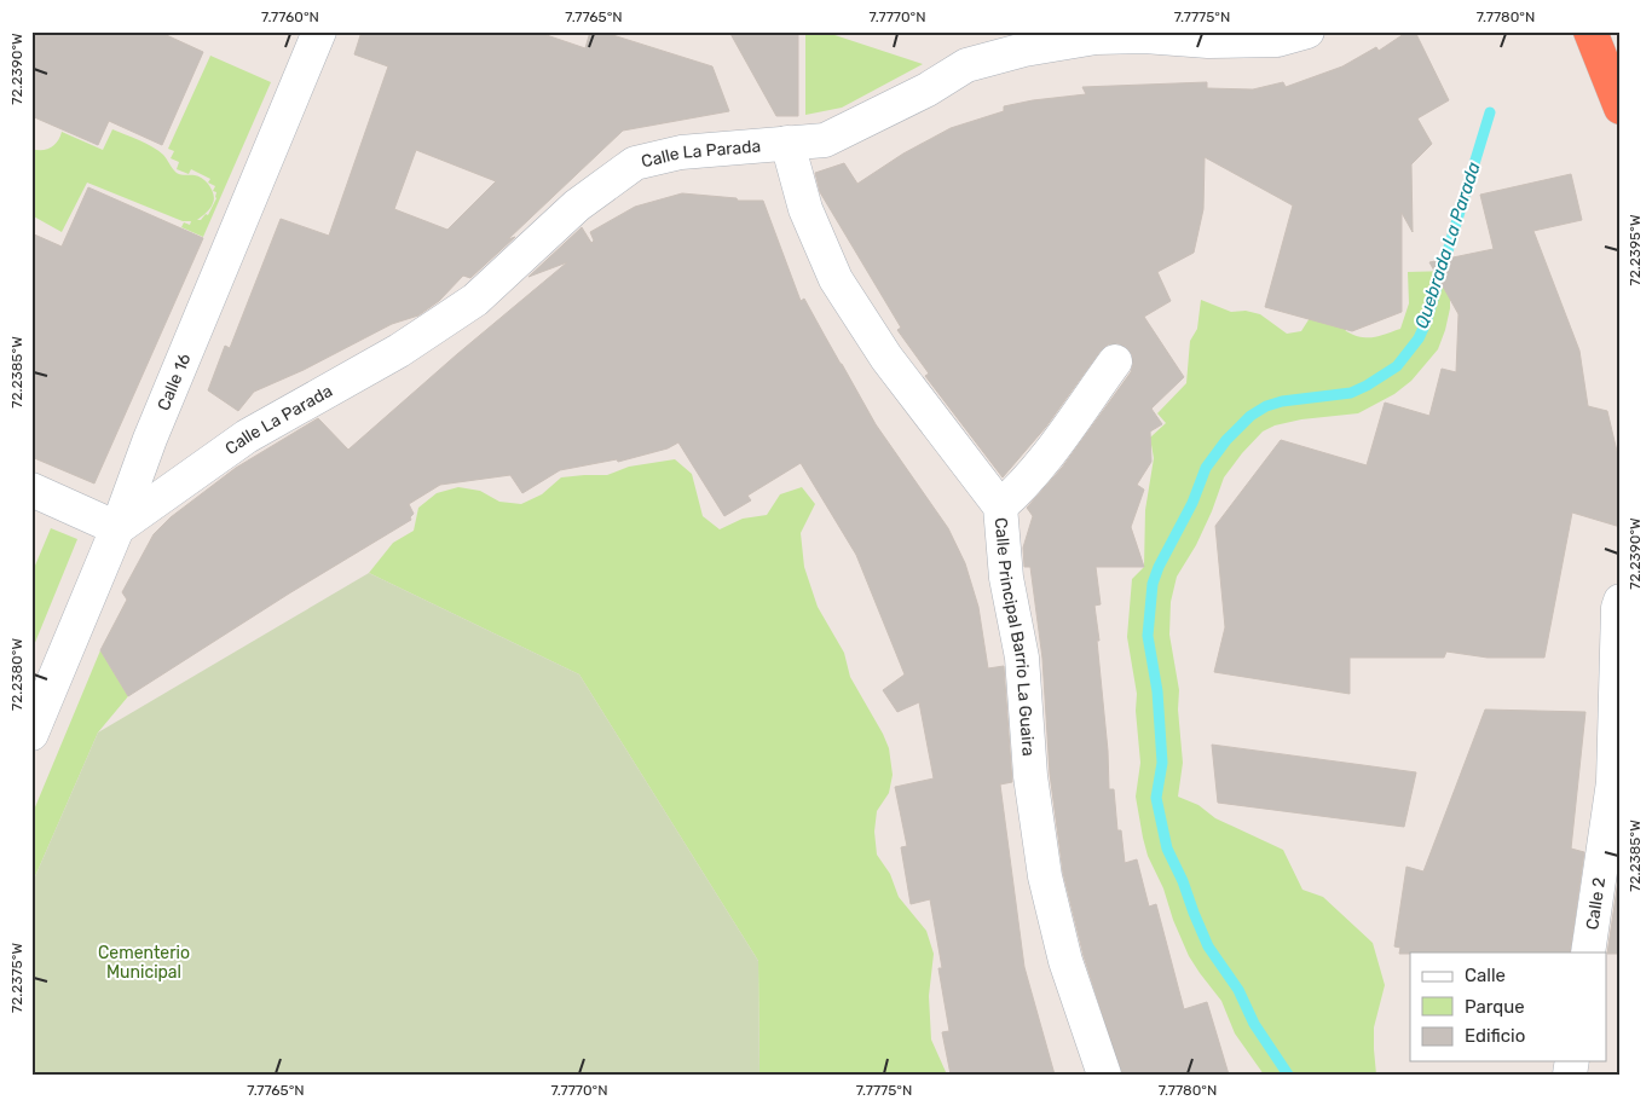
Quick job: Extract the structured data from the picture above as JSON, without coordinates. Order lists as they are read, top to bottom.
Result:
{
  "streets": {
    "street": [
      "Calle La Parada",
      "Calle 16",
      "Calle Principal Barrio La Guaira",
      "Calle 2"
    ]
  },
  "crossings": [
    ["Calle La Parada", "Calle 16"],
    ["Calle La Parada", "Calle Principal Barrio La Guaira"]
  ],
  "water": ["Quebrada La Parada"],
  "parks": ["Cementerio Municipal"],
  "legend": ["Calle", "Parque", "Edificio"],
  "coordinates": [
    "7.7760°N",
    "7.7765°N",
    "7.7770°N",
    "7.7775°N",
    "7.7780°N",
    "72.2390°W",
    "72.2395°W",
    "72.2385°W",
    "72.2380°W",
    "72.2375°W"
  ]
}
